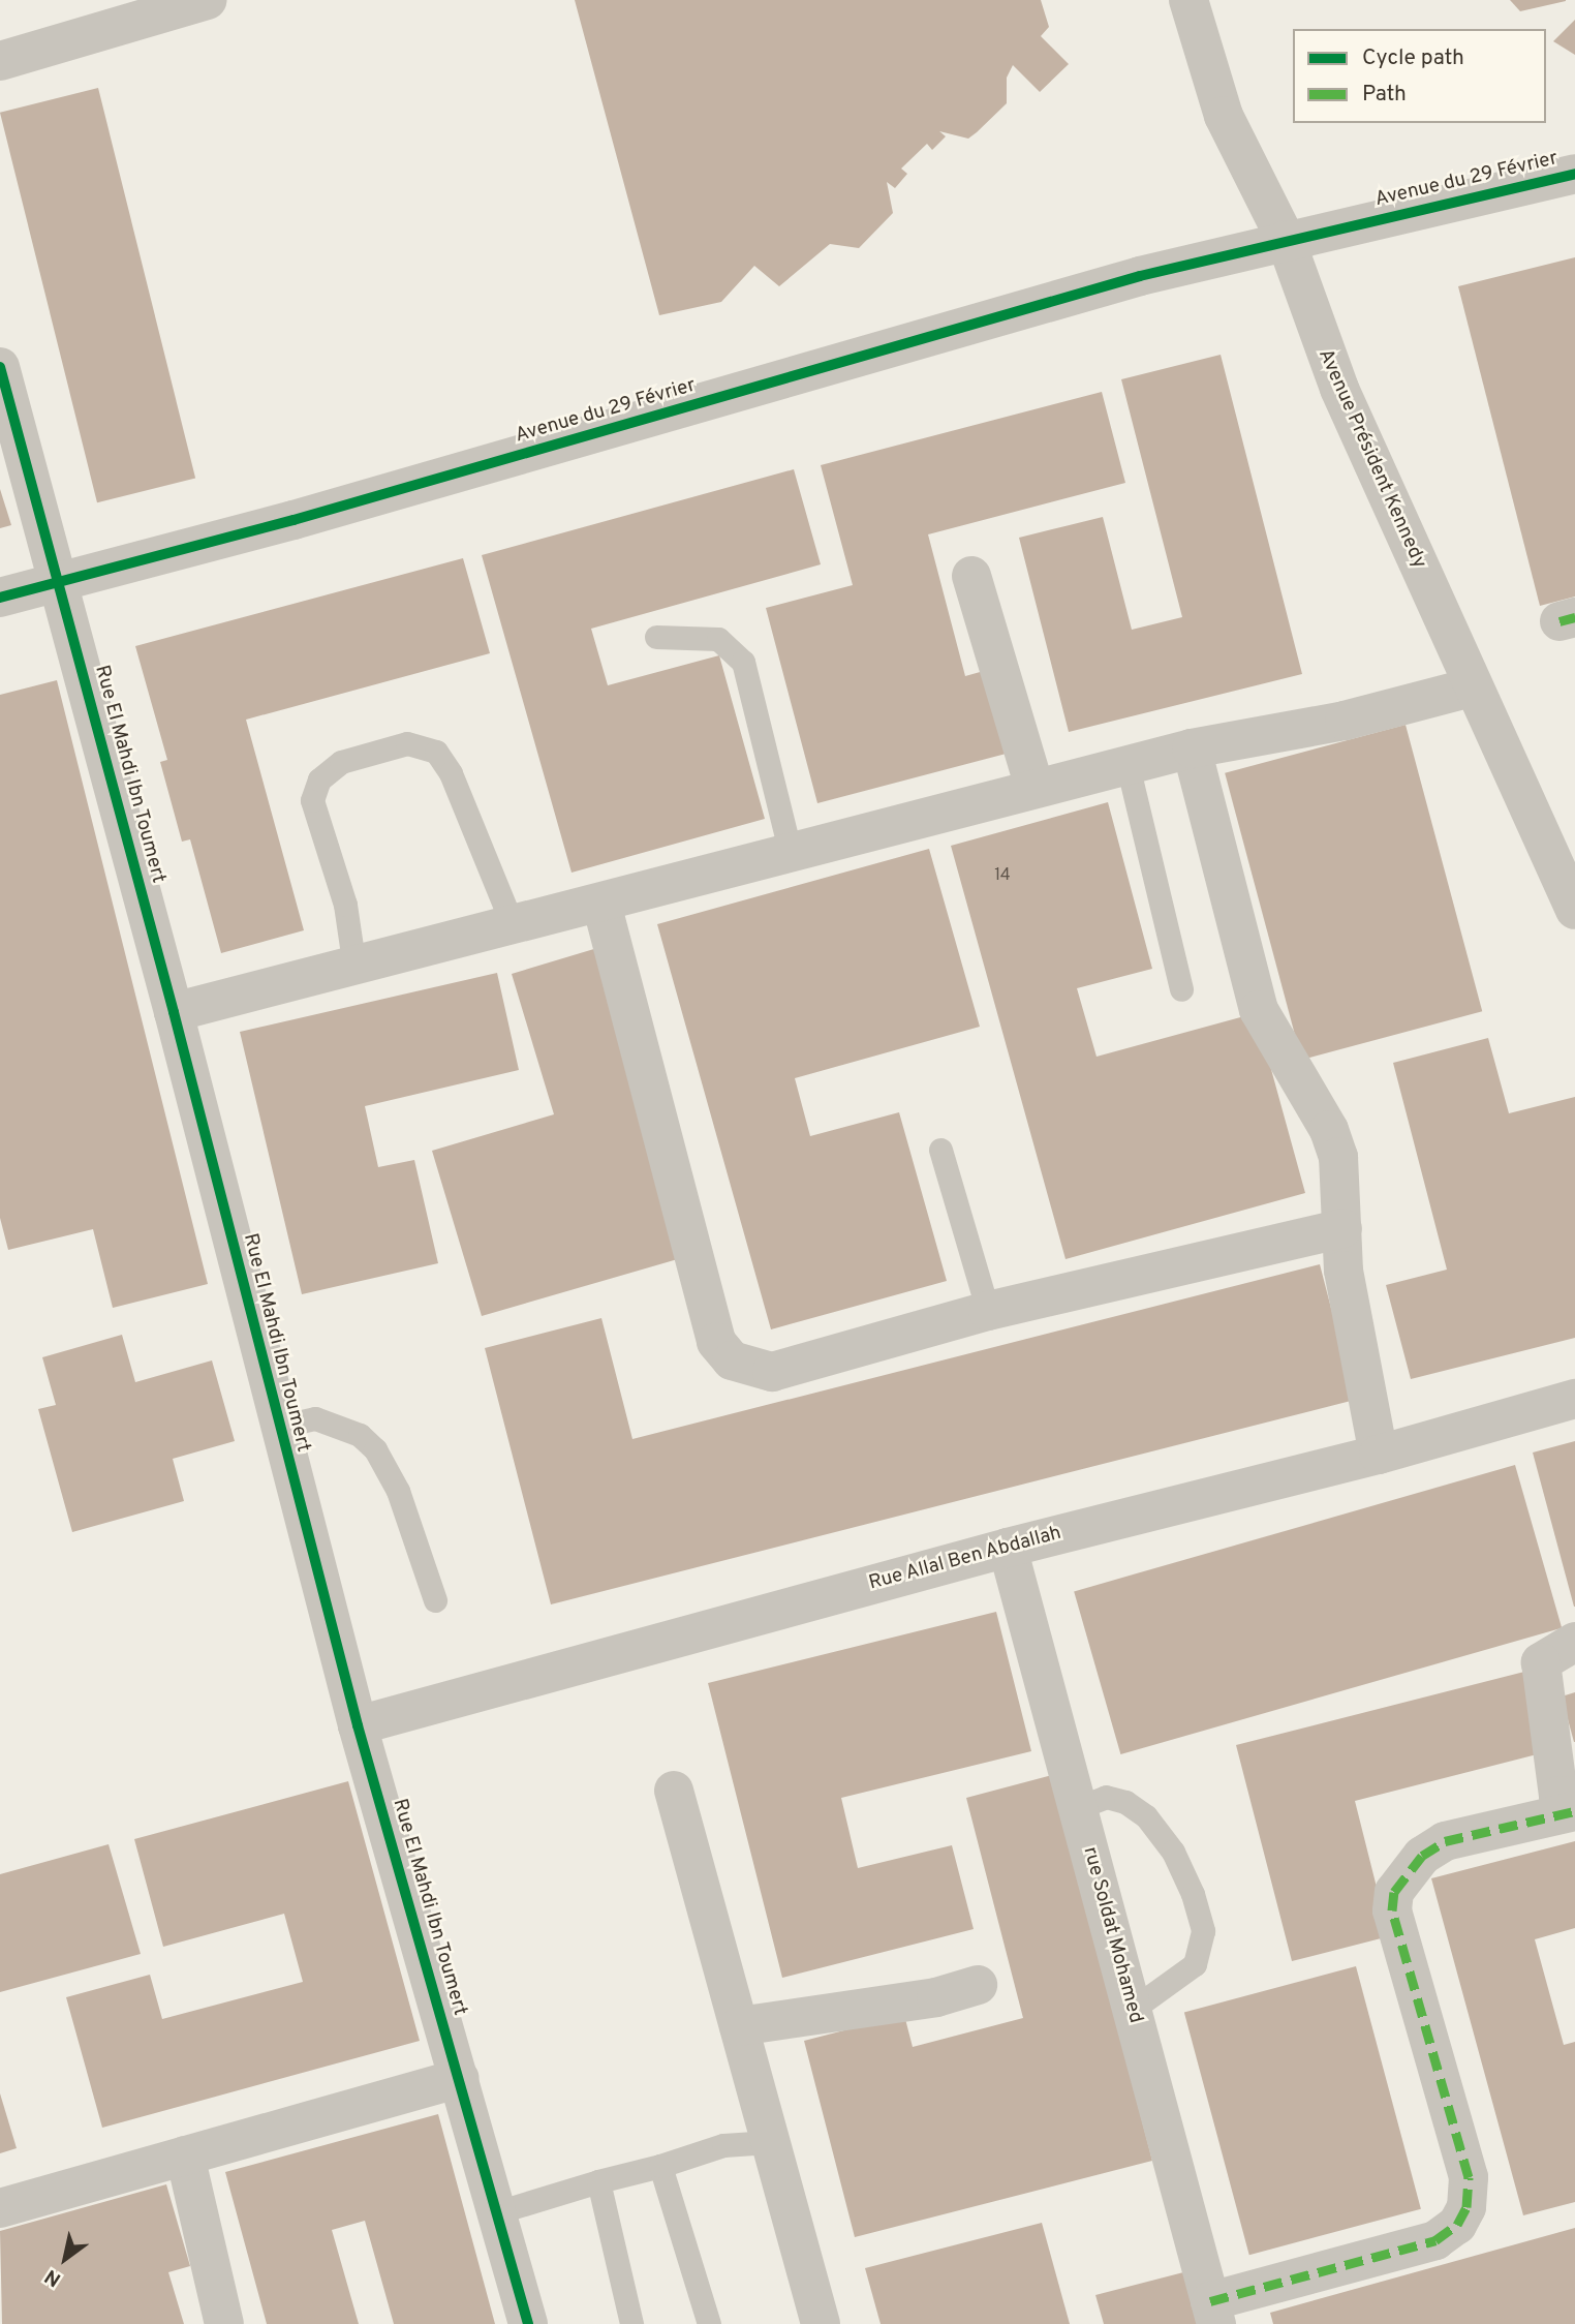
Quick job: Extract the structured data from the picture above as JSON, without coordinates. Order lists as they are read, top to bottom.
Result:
{
  "streets": {
    "street": [
      "Avenue du 29 Février",
      "Avenue Président Kennedy",
      "Rue El Mahdi Ibn Toumert",
      "Rue Allal Ben Abdallah",
      "rue Soldat Mohamed"
    ]
  },
  "crossings": [
    ["Avenue du 29 Février", "Avenue Président Kennedy"],
    ["Avenue du 29 Février", "Rue El Mahdi Ibn Toumert"],
    ["Rue El Mahdi Ibn Toumert", "Rue Allal Ben Abdallah"],
    ["Rue Allal Ben Abdallah", "rue Soldat Mohamed"]
  ],
  "house_numbers": ["14"],
  "legend": ["Cycle path", "Path"],
  "north": "bottom left"
}
